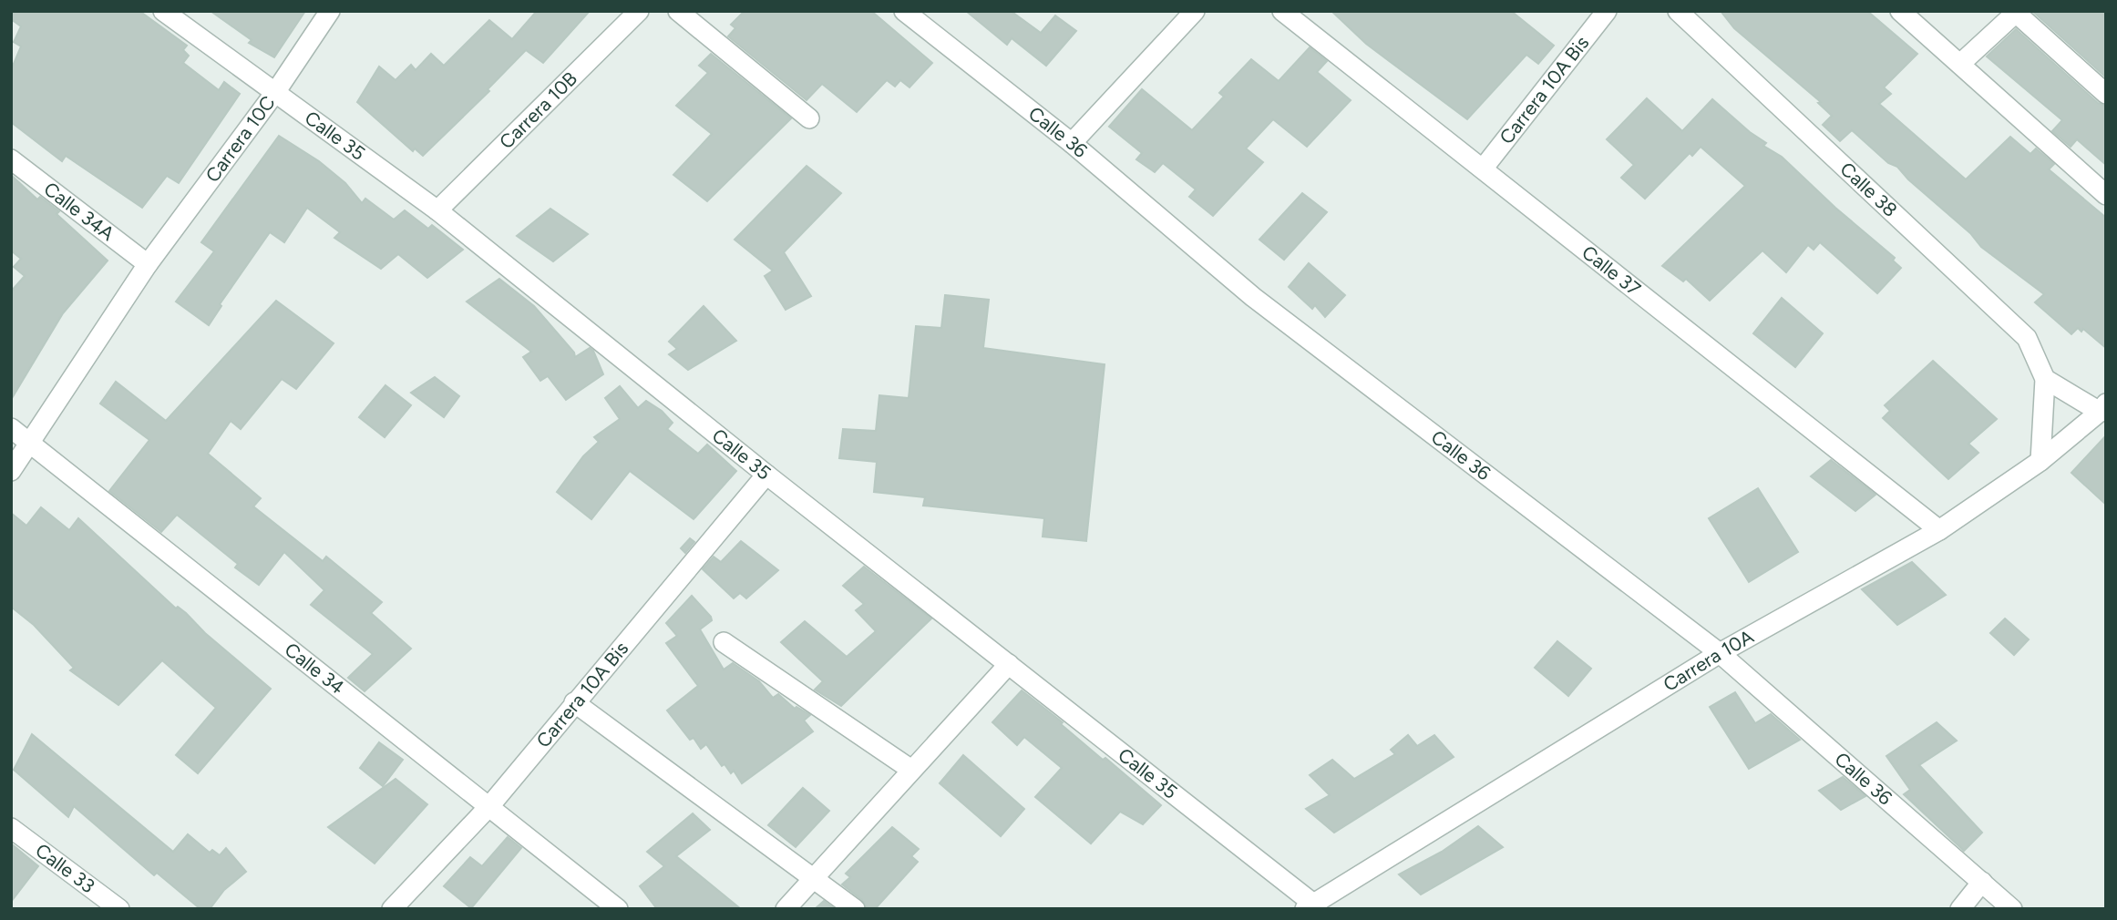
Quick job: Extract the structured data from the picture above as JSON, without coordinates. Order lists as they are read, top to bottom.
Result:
{
  "streets": {
    "street": [
      "Carrera 10A Bis",
      "Carrera 10B",
      "Calle 36",
      "Calle 35",
      "Carrera 10C",
      "Calle 38",
      "Calle 34A",
      "Calle 37",
      "Carrera 10A",
      "Calle 34",
      "Calle 33"
    ]
  },
  "crossings": [
    ["Carrera 10A Bis", "Calle 35"],
    ["Carrera 10A Bis", "Calle 37"],
    ["Carrera 10A Bis", "Calle 34"],
    ["Carrera 10B", "Calle 35"],
    ["Calle 36", "Carrera 10A"],
    ["Calle 35", "Carrera 10C"],
    ["Calle 35", "Carrera 10A"],
    ["Carrera 10C", "Calle 34A"],
    ["Carrera 10C", "Calle 34"],
    ["Calle 37", "Carrera 10A"]
  ]
}
